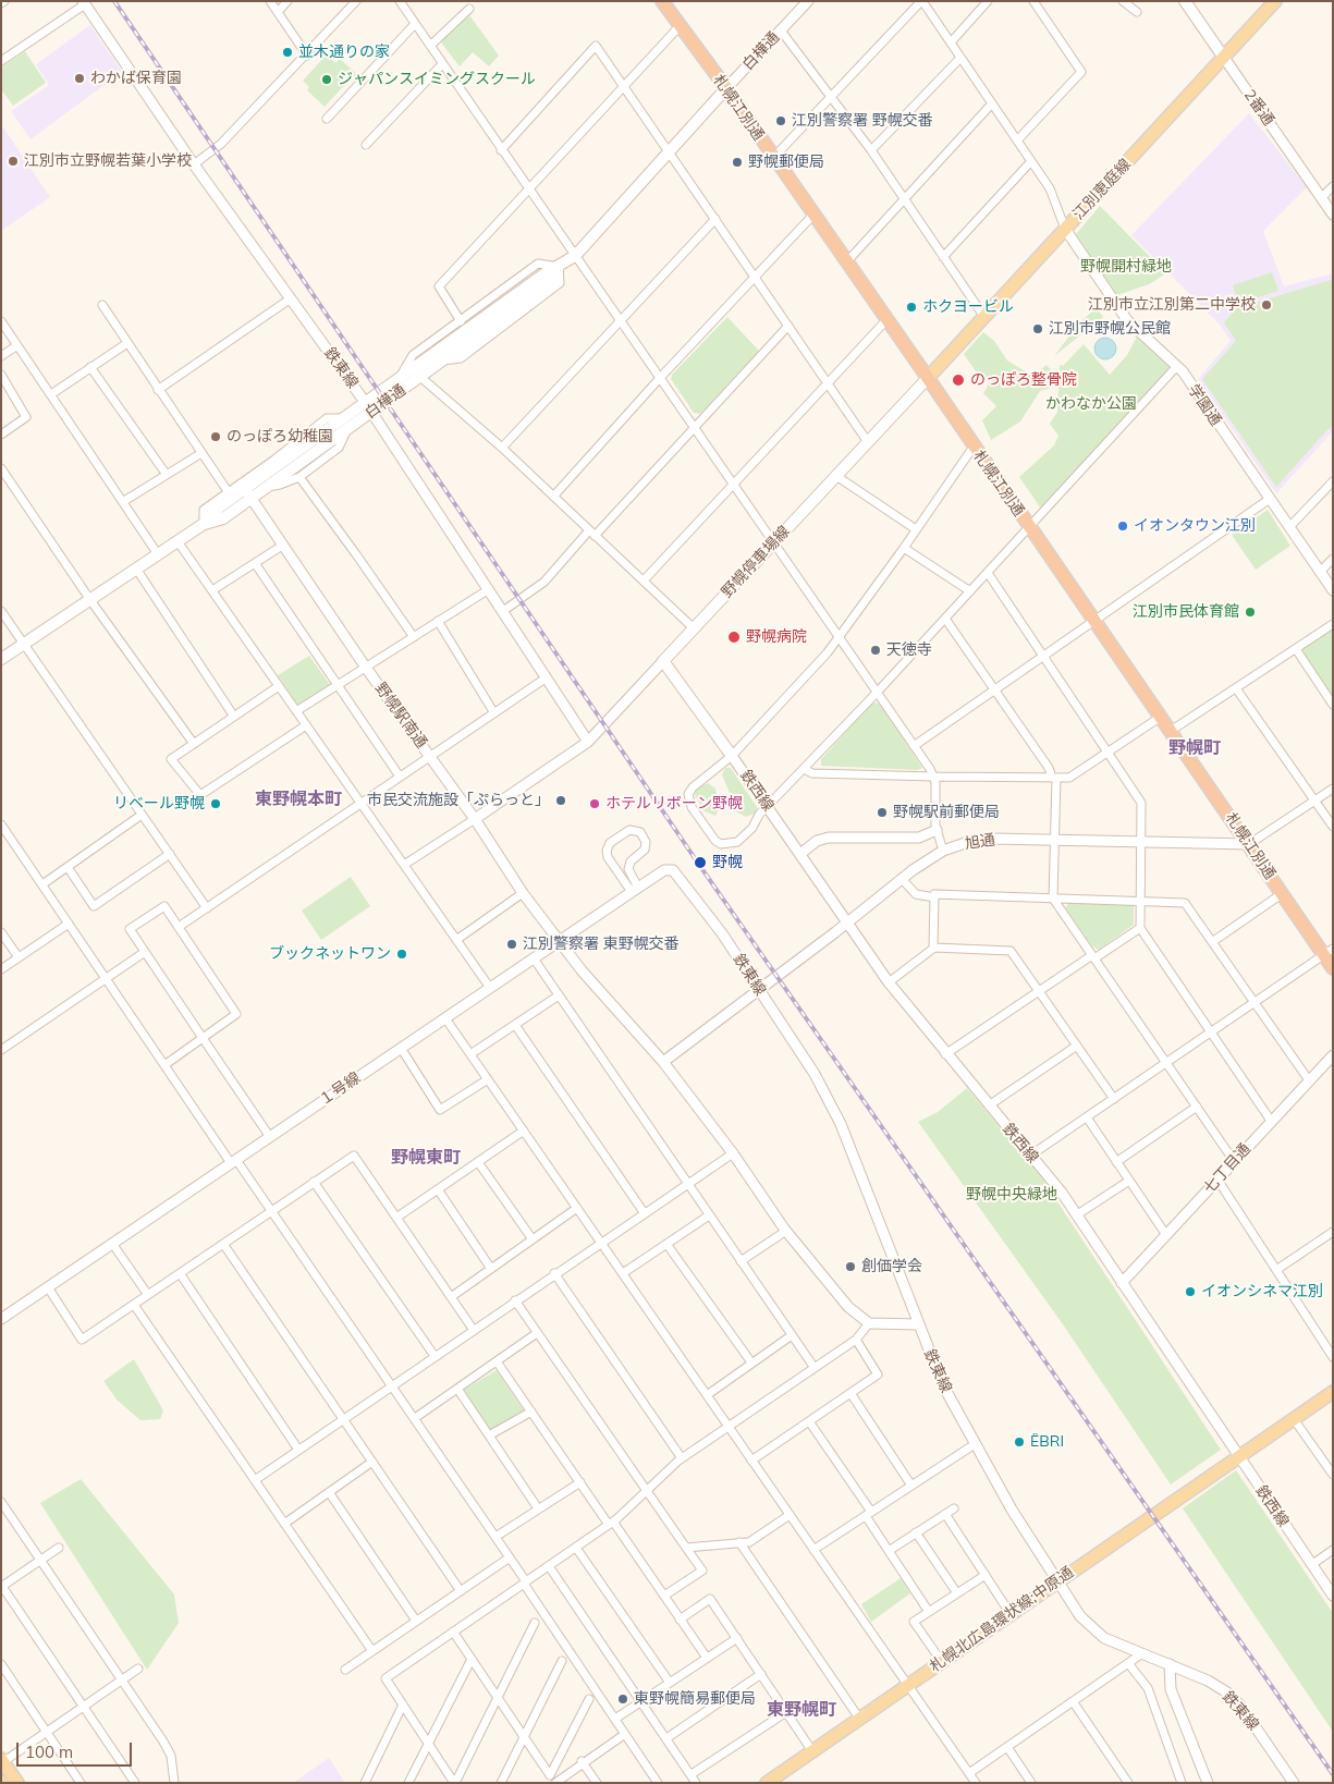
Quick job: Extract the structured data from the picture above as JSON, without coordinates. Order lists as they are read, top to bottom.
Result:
{
  "streets": {
    "highway": ["札幌江別通"],
    "main road": [
      "白樺通",
      "2番通",
      "江別恵庭線",
      "野幌停車場線",
      "札幌北広島環状線;中原通"
    ],
    "street": [
      "鉄東線",
      "学園通",
      "野幌駅南通",
      "鉄西線",
      "旭通",
      "１号線",
      "七丁目通"
    ]
  },
  "crossings": [
    ["白樺通", "札幌江別通"],
    ["白樺通", "鉄東線"],
    ["白樺通", "野幌駅南通"],
    ["札幌江別通", "江別恵庭線"],
    ["札幌江別通", "野幌停車場線"],
    ["札幌江別通", "旭通"],
    ["2番通", "江別恵庭線"],
    ["江別恵庭線", "学園通"],
    ["江別恵庭線", "野幌停車場線"],
    ["鉄東線", "旭通"],
    ["鉄東線", "１号線"],
    ["鉄東線", "札幌北広島環状線;中原通"],
    ["野幌駅南通", "旭通"],
    ["野幌駅南通", "１号線"],
    ["鉄西線", "旭通"],
    ["鉄西線", "七丁目通"],
    ["鉄西線", "札幌北広島環状線;中原通"]
  ],
  "districts": [
    "野幌町",
    "東野幌本町",
    "野幌東町",
    "東野幌町"
  ],
  "parks": ["野幌開村緑地", "かわなか公園", "野幌中央緑地"],
  "places": [
    "並木通りの家",
    "わかば保育園",
    "ジャパンスイミングスクール",
    "江別警察署 野幌交番",
    "江別市立野幌若葉小学校",
    "野幌郵便局",
    "江別市立江別第二中学校",
    "ホクヨービル",
    "江別市野幌公民館",
    "のっぽろ整骨院",
    "のっぽろ幼稚園",
    "イオンタウン江別",
    "江別市民体育館",
    "野幌病院",
    "天徳寺",
    "市民交流施設「ぷらっと」",
    "リベール野幌",
    "ホテルリボーン野幌",
    "野幌駅前郵便局",
    "野幌",
    "江別警察署 東野幌交番",
    "ブックネットワン",
    "創価学会",
    "イオンシネマ江別",
    "ËBRI",
    "東野幌簡易郵便局"
  ],
  "scale_bar": "100 m"
}
